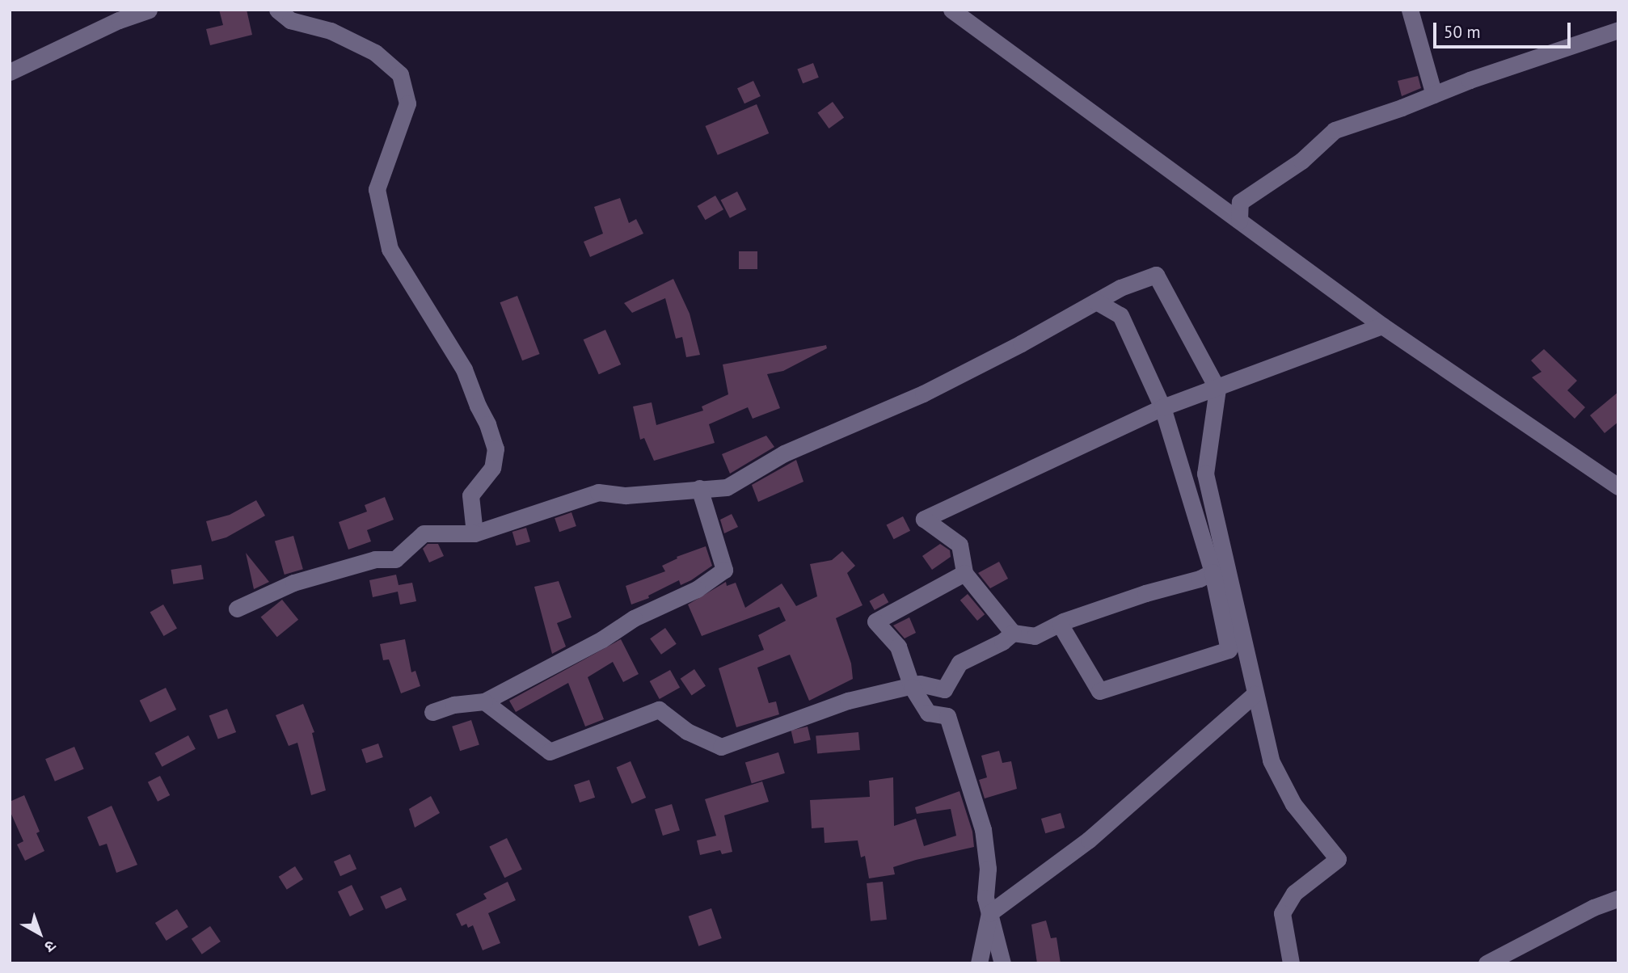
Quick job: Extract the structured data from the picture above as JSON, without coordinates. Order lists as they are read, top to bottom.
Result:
{
  "scale_bar": "50 m",
  "north": "bottom right"
}
